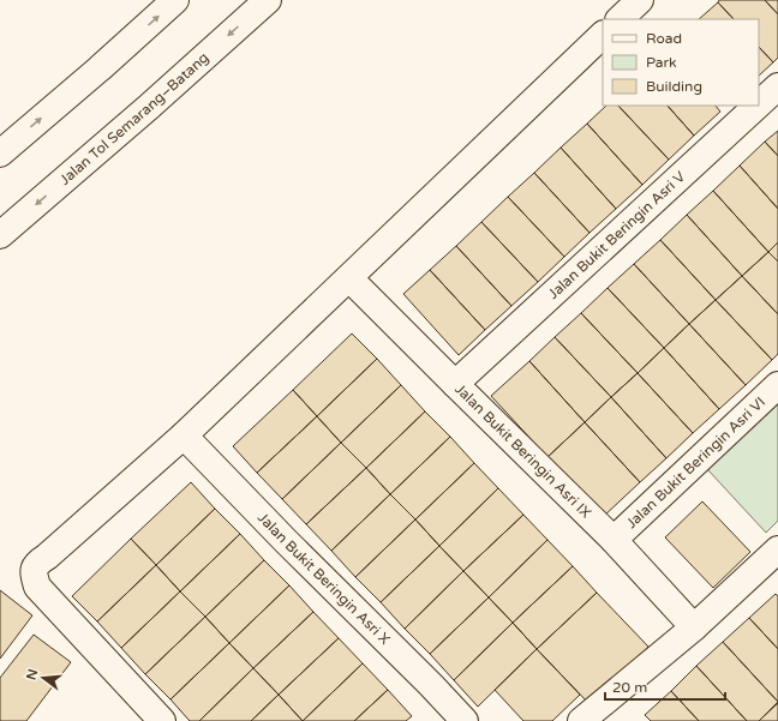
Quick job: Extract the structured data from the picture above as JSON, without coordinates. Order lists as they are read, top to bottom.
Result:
{
  "streets": {
    "main road": [
      "Jalan Tol Semarang–Batang",
      "Jalan Bukit Beringin Asri V",
      "Jalan Bukit Beringin Asri IX",
      "Jalan Bukit Beringin Asri VI",
      "Jalan Bukit Beringin Asri X"
    ]
  },
  "crossings": [
    ["Jalan Bukit Beringin Asri V", "Jalan Bukit Beringin Asri IX"],
    ["Jalan Bukit Beringin Asri IX", "Jalan Bukit Beringin Asri VI"]
  ],
  "legend": ["Road", "Park", "Building"],
  "scale_bar": "20 m",
  "north": "left"
}
